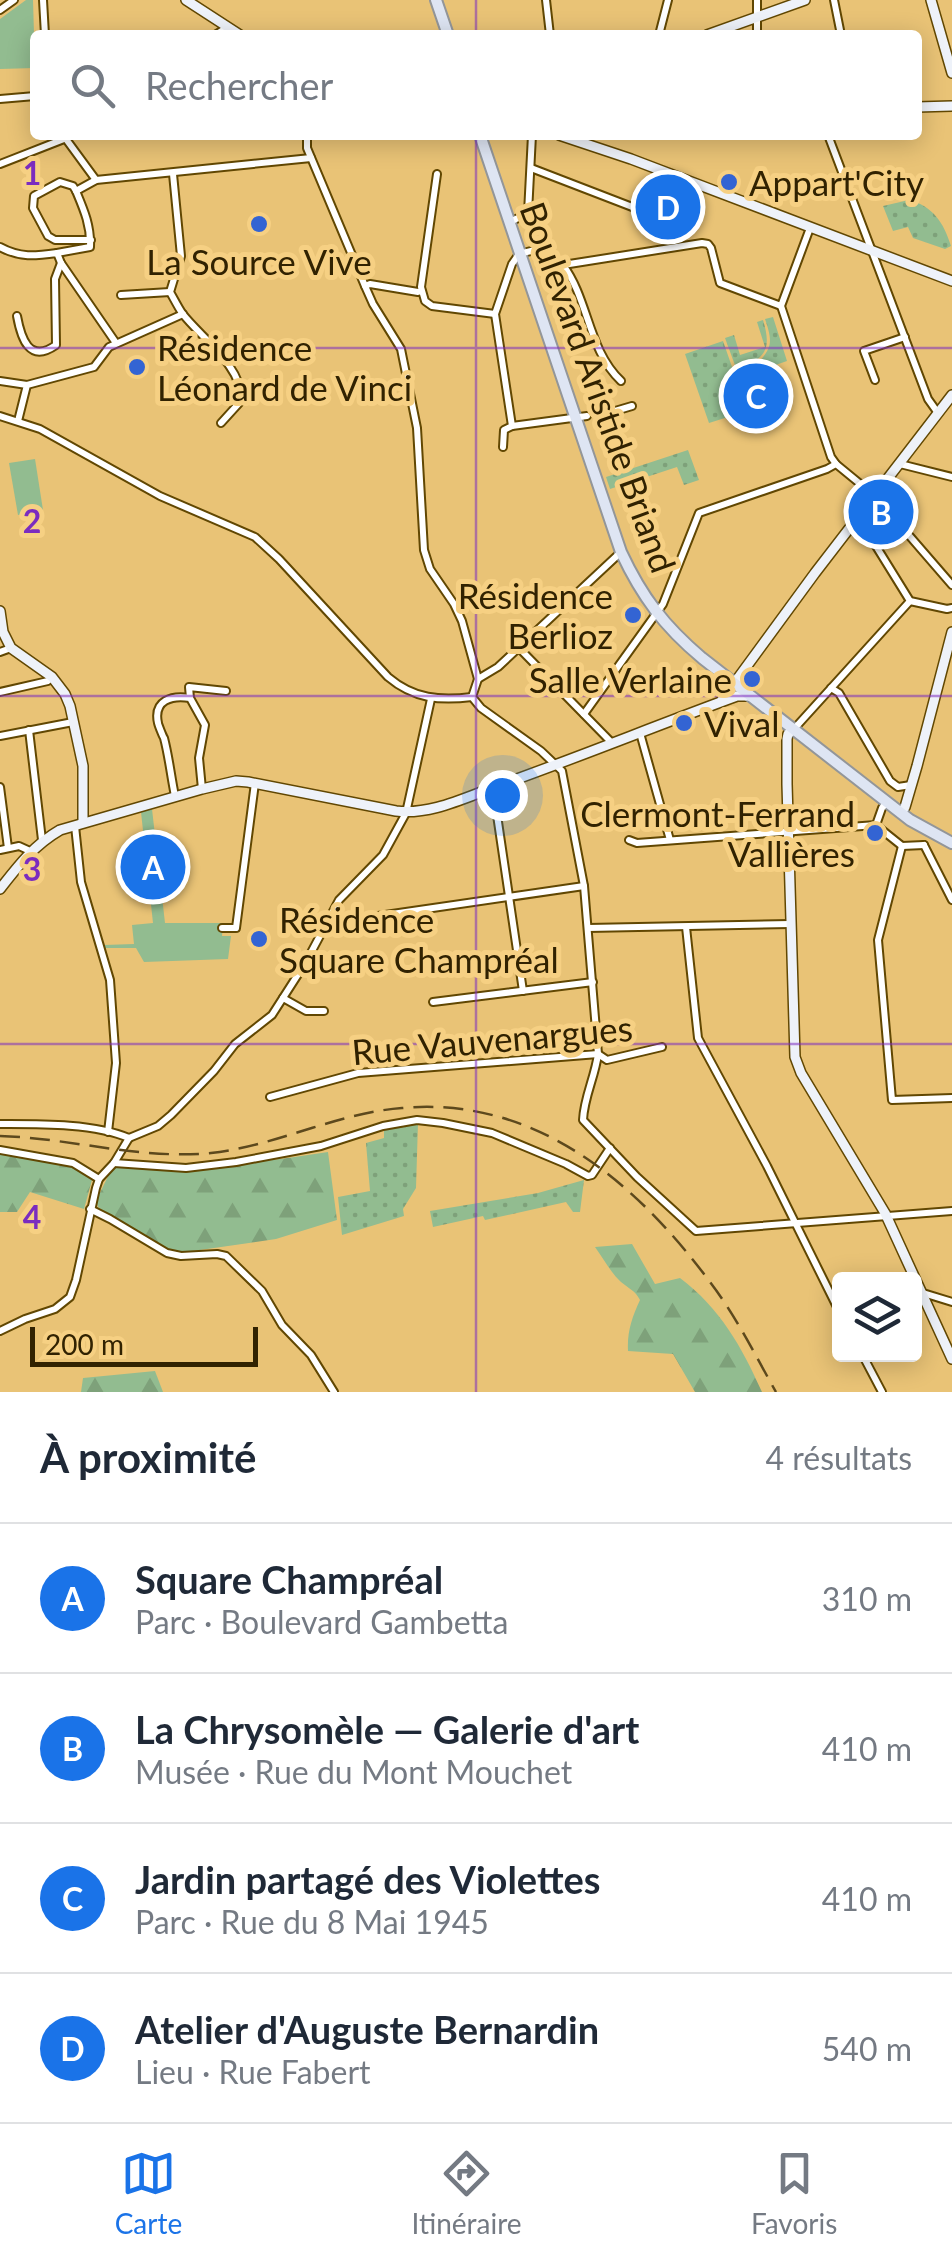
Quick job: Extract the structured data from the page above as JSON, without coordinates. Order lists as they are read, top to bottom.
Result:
{
  "streets": {
    "main road": ["Boulevard Aristide Briand"],
    "street": ["Rue Vauvenargues"]
  },
  "places": [
    "Appart'City",
    "La Source Vive",
    "Résidence Léonard de Vinci",
    "Résidence Berlioz",
    "Salle Verlaine",
    "Vival",
    "Clermont-Ferrand Vallières",
    "Résidence Square Champréal"
  ],
  "scale_bar": "200 m",
  "page": {
    "search": "Rechercher",
    "pins": [
      "D",
      "C",
      "B",
      "A"
    ],
    "scale": "200 m",
    "heading": ["À proximité", "4 résultats"],
    "list": [
      {
        "mark": "A",
        "name": "Square Champréal",
        "note": "Parc · Boulevard Gambetta",
        "value": "310 m"
      },
      {
        "mark": "B",
        "name": "La Chrysomèle — Galerie d'art",
        "note": "Musée · Rue du Mont Mouchet",
        "value": "410 m"
      },
      {
        "mark": "C",
        "name": "Jardin partagé des Violettes",
        "note": "Parc · Rue du 8 Mai 1945",
        "value": "410 m"
      },
      {
        "mark": "D",
        "name": "Atelier d'Auguste Bernardin",
        "note": "Lieu · Rue Fabert",
        "value": "540 m"
      }
    ],
    "nav": ["Carte", "Itinéraire", "Favoris"]
  },
  "grid": {
    "rows": [
      "1",
      "2",
      "3",
      "4"
    ]
  }
}
